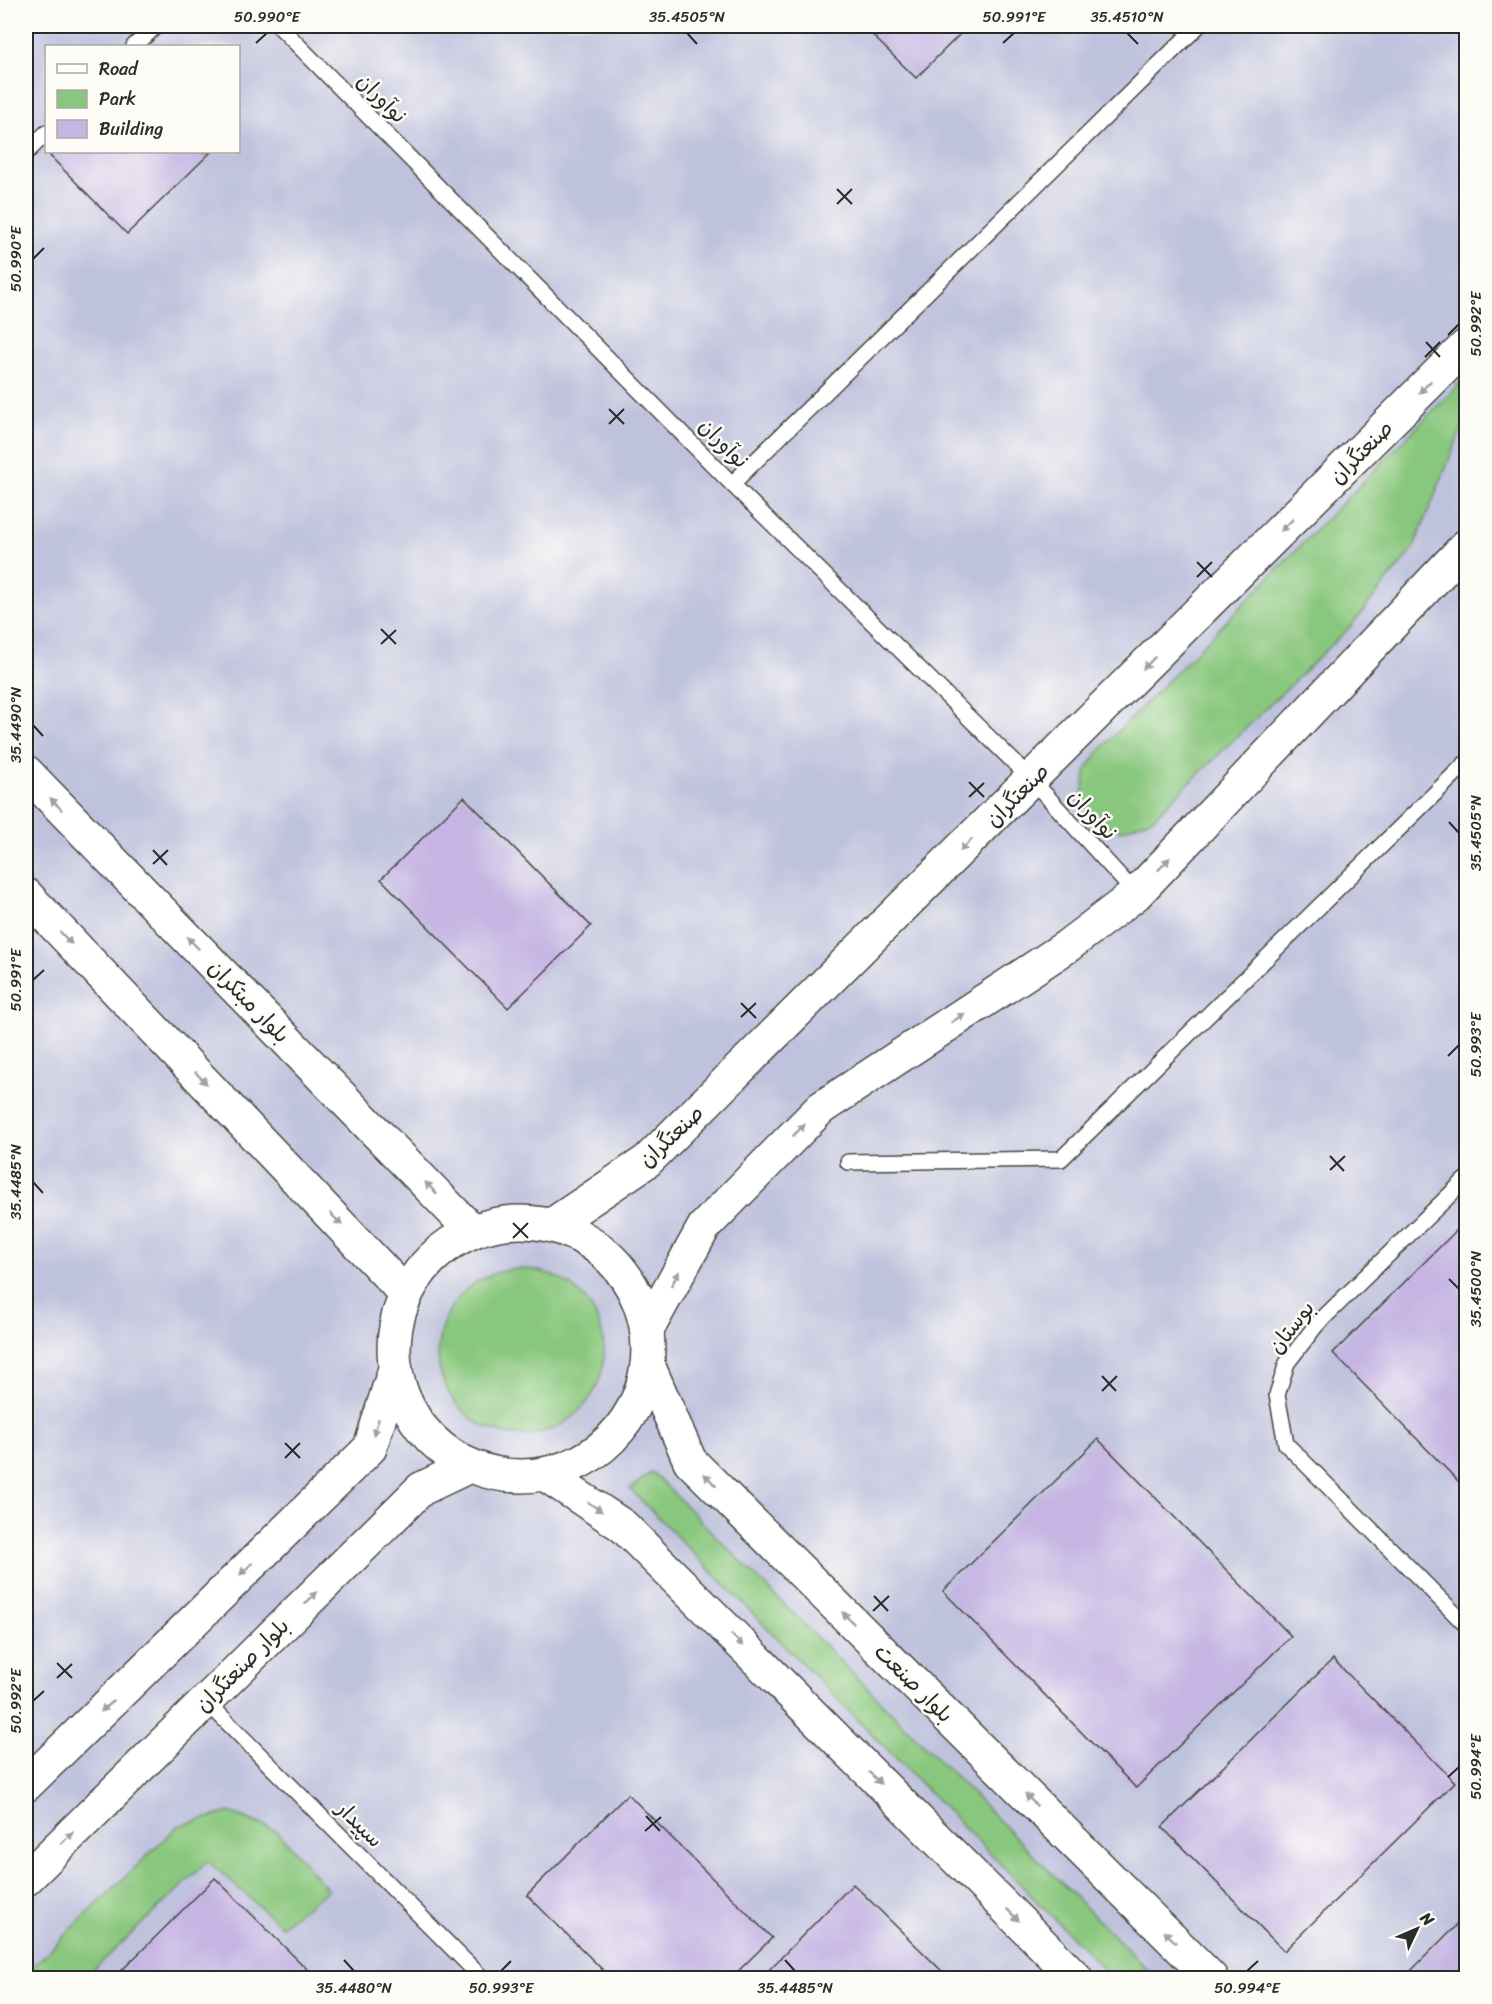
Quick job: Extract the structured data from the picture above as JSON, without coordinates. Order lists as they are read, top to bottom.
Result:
{
  "streets": {
    "street": [
      "صنعتگران",
      "بلوار مبتکران",
      "بلوار صنعتگران",
      "بلوار صنعت"
    ],
    "lane": ["نوآوران", "بوستان", "سپیدار"]
  },
  "crossings": [
    ["نوآوران", "صنعتگران"],
    ["بلوار صنعتگران", "سپیدار"]
  ],
  "legend": ["Road", "Park", "Building"],
  "north": "top right",
  "coordinates": [
    "50.990°E",
    "35.4505°N",
    "50.991°E",
    "35.4510°N",
    "50.992°E",
    "35.4490°N",
    "50.993°E",
    "35.4485°N",
    "35.4500°N",
    "50.994°E",
    "35.4480°N"
  ]
}
